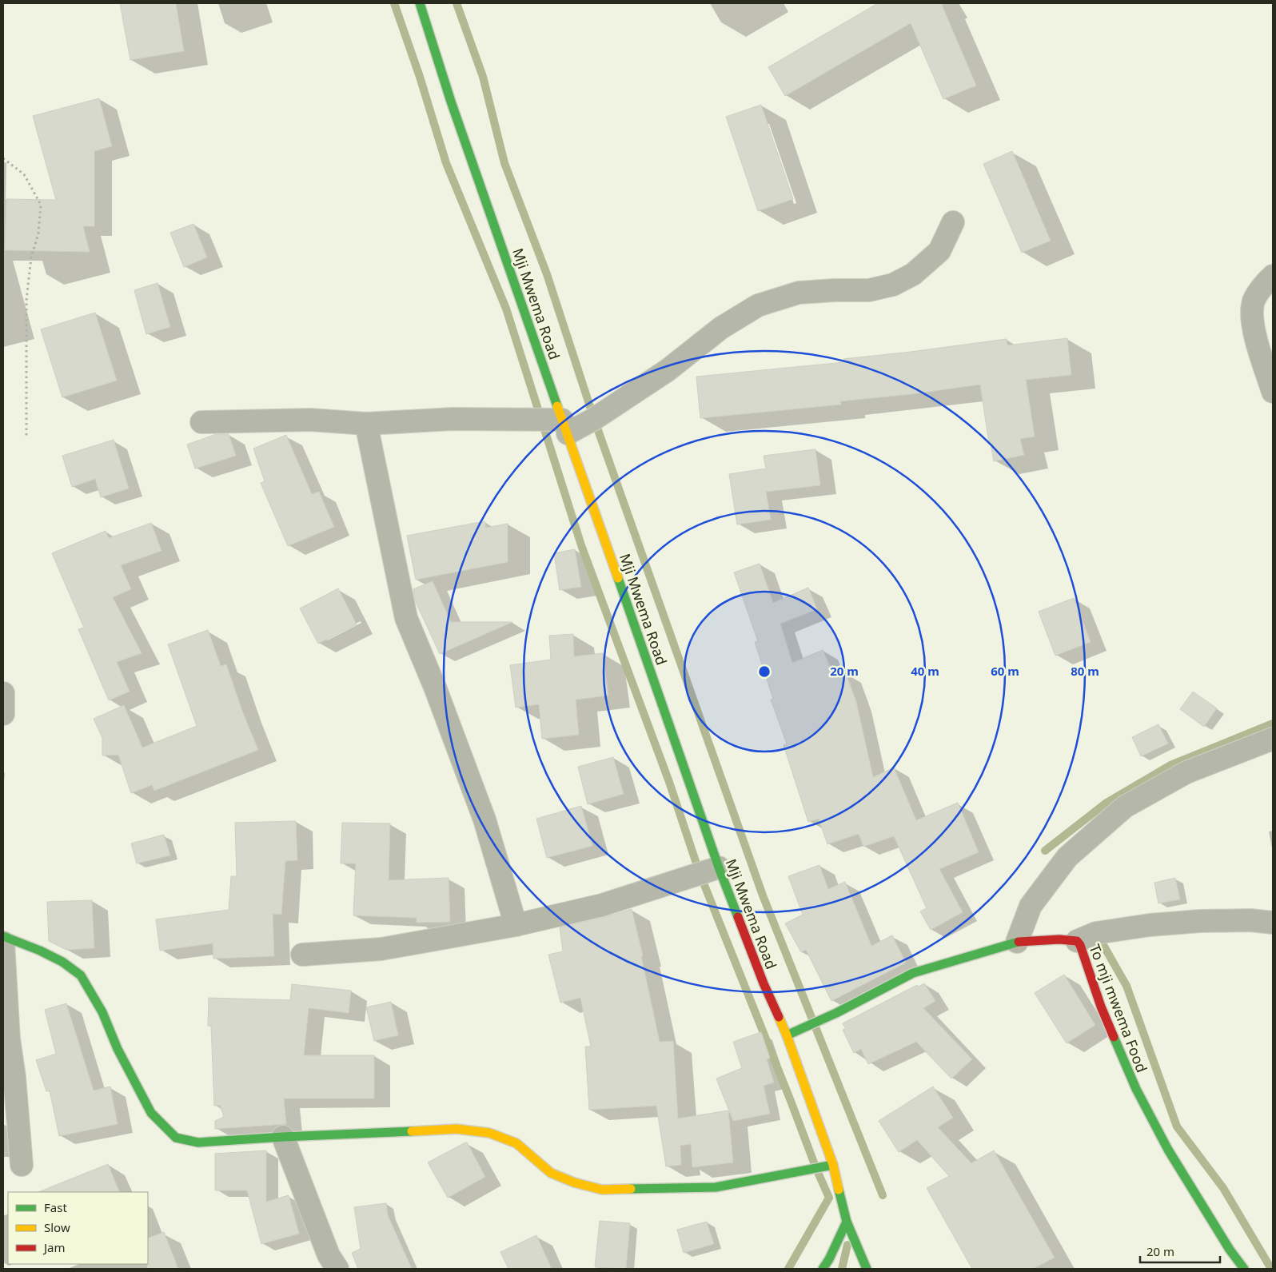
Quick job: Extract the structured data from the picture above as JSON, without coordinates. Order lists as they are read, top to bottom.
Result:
{
  "streets": {
    "street": ["Mji Mwema Road", "To mji mwema Food"]
  },
  "crossings": [
    ["Mji Mwema Road", "To mji mwema Food"]
  ],
  "legend": ["Fast", "Slow", "Jam"],
  "scale_bar": "20 m",
  "rings": [
    "20 m",
    "40 m",
    "60 m",
    "80 m"
  ]
}
